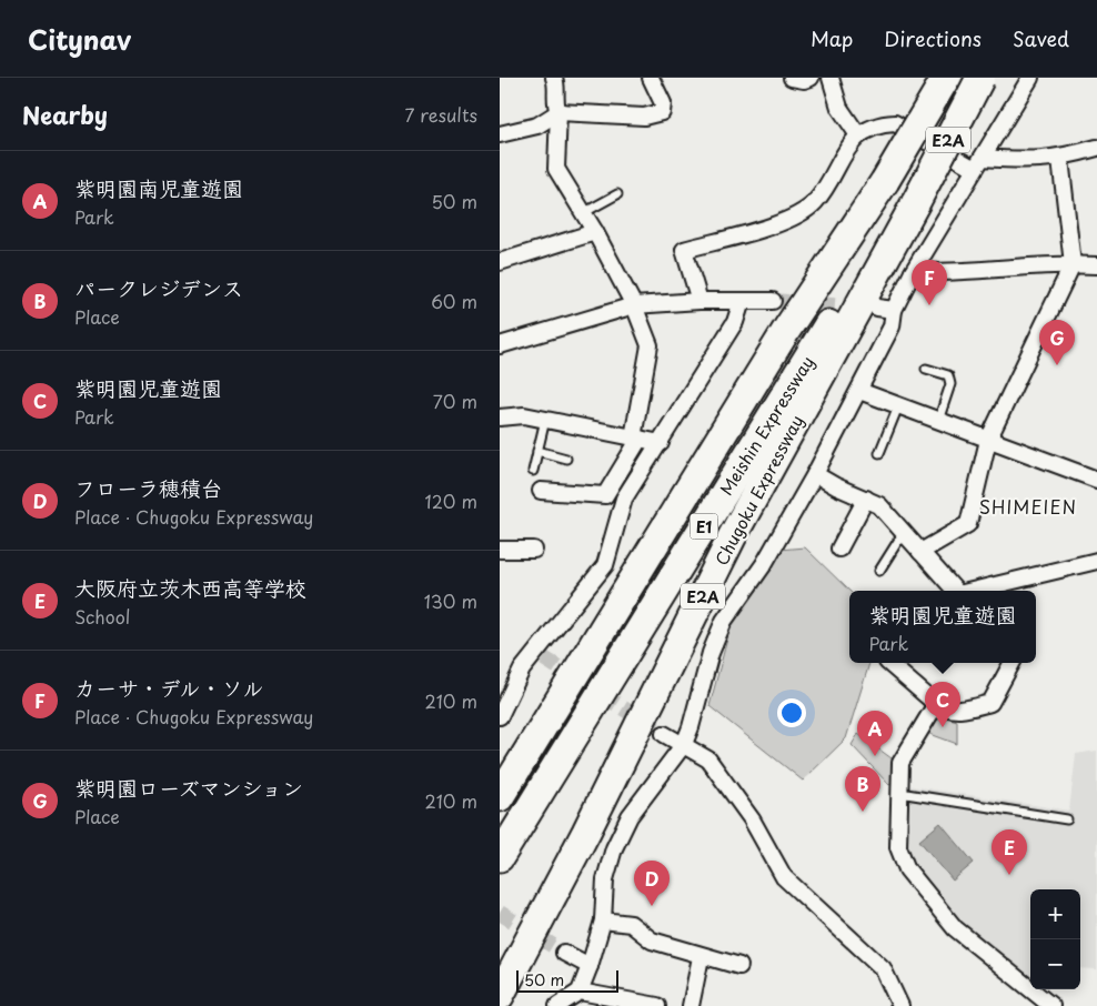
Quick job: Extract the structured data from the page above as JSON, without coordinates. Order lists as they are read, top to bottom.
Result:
{
  "streets": {
    "highway": [
      "E2A",
      "Meishin Expressway",
      "Chugoku Expressway",
      "E1"
    ]
  },
  "crossings": [
    ["Meishin Expressway", "Chugoku Expressway"]
  ],
  "districts": ["SHIMEIEN"],
  "scale_bar": "50 m",
  "page": {
    "header": "Citynav",
    "nav": ["Map", "Directions", "Saved"],
    "heading": ["Nearby", "7 results"],
    "list": [
      {
        "mark": "A",
        "name": "紫明園南児童遊園",
        "note": "Park",
        "value": "50 m"
      },
      {
        "mark": "B",
        "name": "パークレジデンス",
        "note": "Place",
        "value": "60 m"
      },
      {
        "mark": "C",
        "name": "紫明園児童遊園",
        "note": "Park",
        "value": "70 m"
      },
      {
        "mark": "D",
        "name": "フローラ穂積台",
        "note": "Place · Chugoku Expressway",
        "value": "120 m"
      },
      {
        "mark": "E",
        "name": "大阪府立茨木西高等学校",
        "note": "School",
        "value": "130 m"
      },
      {
        "mark": "F",
        "name": "カーサ・デル・ソル",
        "note": "Place · Chugoku Expressway",
        "value": "210 m"
      },
      {
        "mark": "G",
        "name": "紫明園ローズマンション",
        "note": "Place",
        "value": "210 m"
      }
    ],
    "pins": [
      "F",
      "G",
      "C",
      "A",
      "B",
      "E",
      "D"
    ],
    "popup": ["紫明園児童遊園", "Park"],
    "map_buttons": ["+", "−"],
    "scale": "50 m"
  }
}
